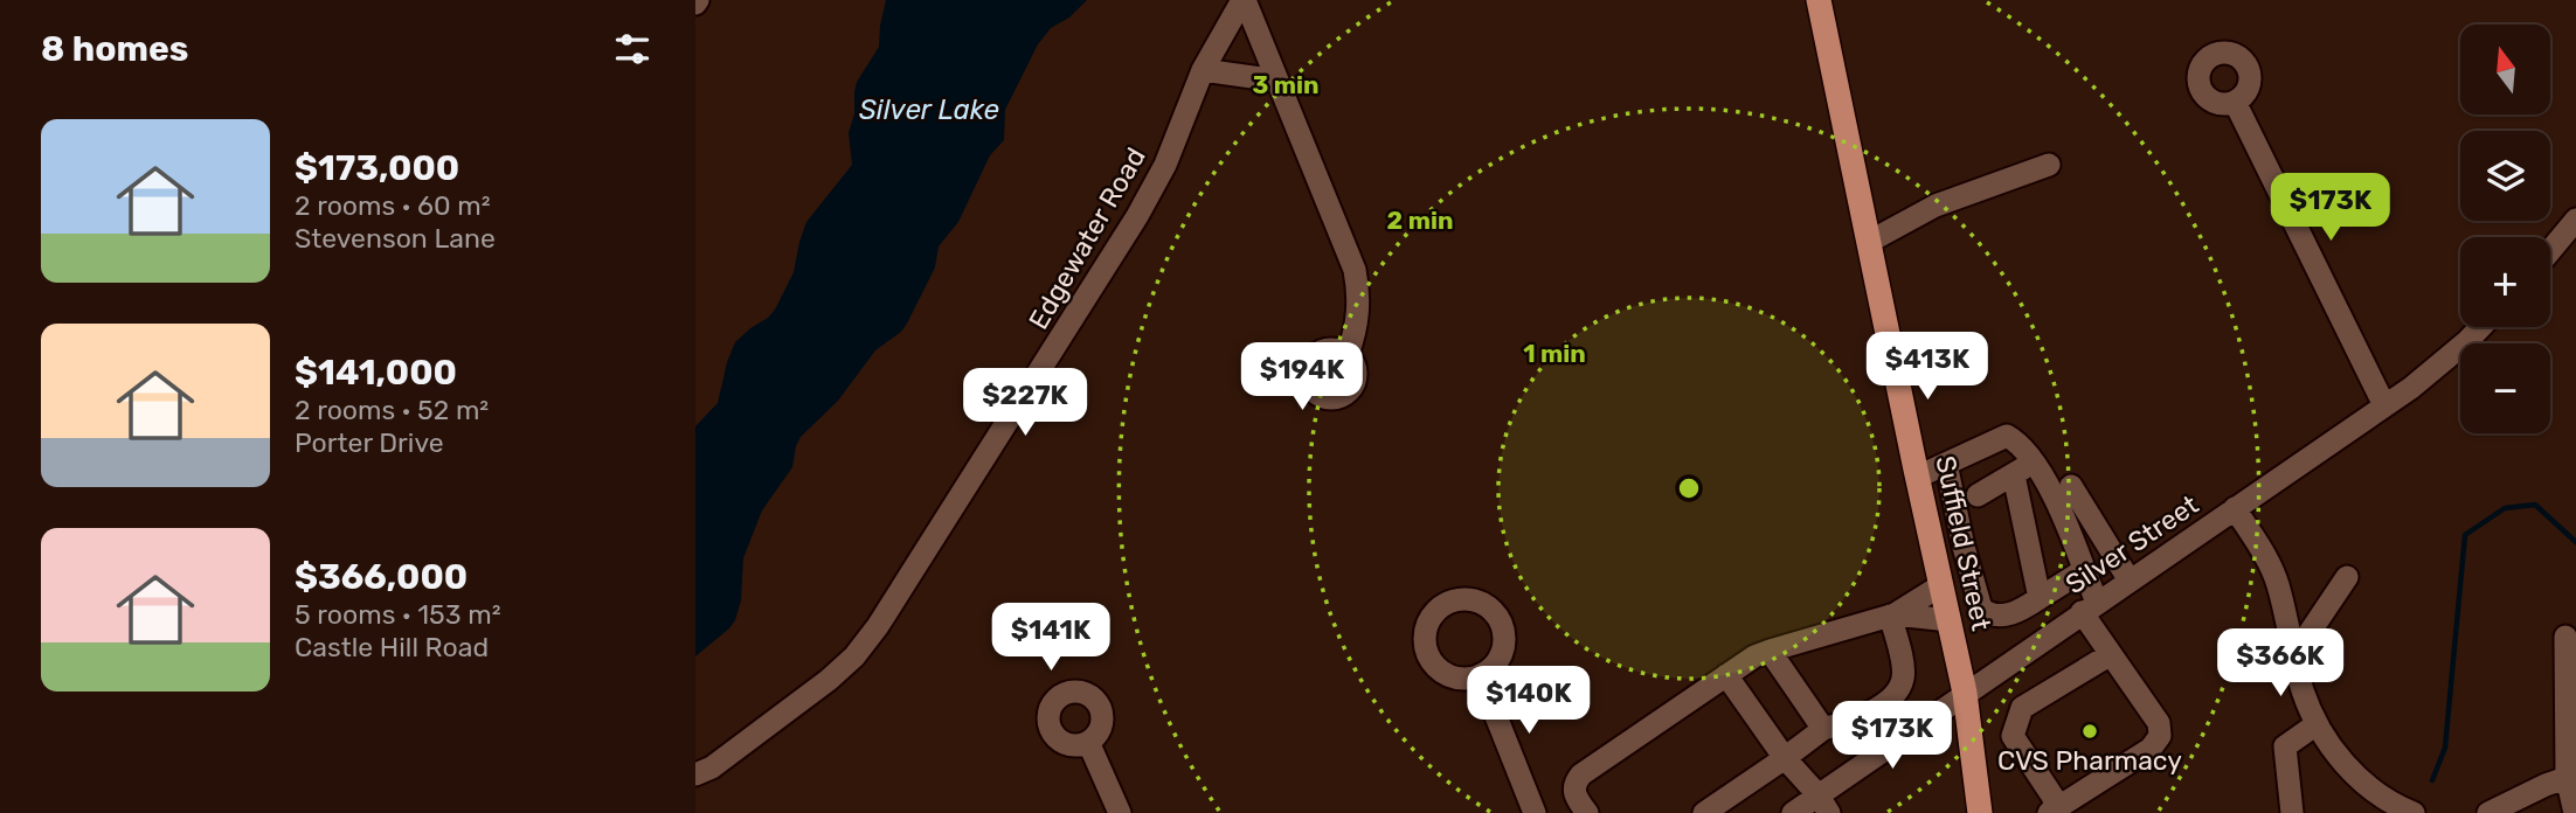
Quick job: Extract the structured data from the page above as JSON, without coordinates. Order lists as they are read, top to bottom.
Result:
{
  "streets": {
    "main road": ["Suffield Street"],
    "street": ["Edgewater Road", "Silver Street"]
  },
  "crossings": [
    ["Suffield Street", "Silver Street"]
  ],
  "water": ["Silver Lake"],
  "places": ["CVS Pharmacy"],
  "north": "top",
  "page": {
    "heading": "8 homes",
    "map_buttons": ["+", "−"],
    "list": [
      {
        "name": "$173,000",
        "note": "2 rooms · 60 m² · Stevenson Lane"
      },
      {
        "name": "$141,000",
        "note": "2 rooms · 52 m² · Porter Drive"
      },
      {
        "name": "$366,000",
        "note": "5 rooms · 153 m² · Castle Hill Road"
      }
    ],
    "price": [
      "$173K",
      "$413K",
      "$194K",
      "$227K",
      "$141K",
      "$366K",
      "$140K",
      "$173K"
    ]
  },
  "rings": ["3 min", "2 min", "1 min"]
}
